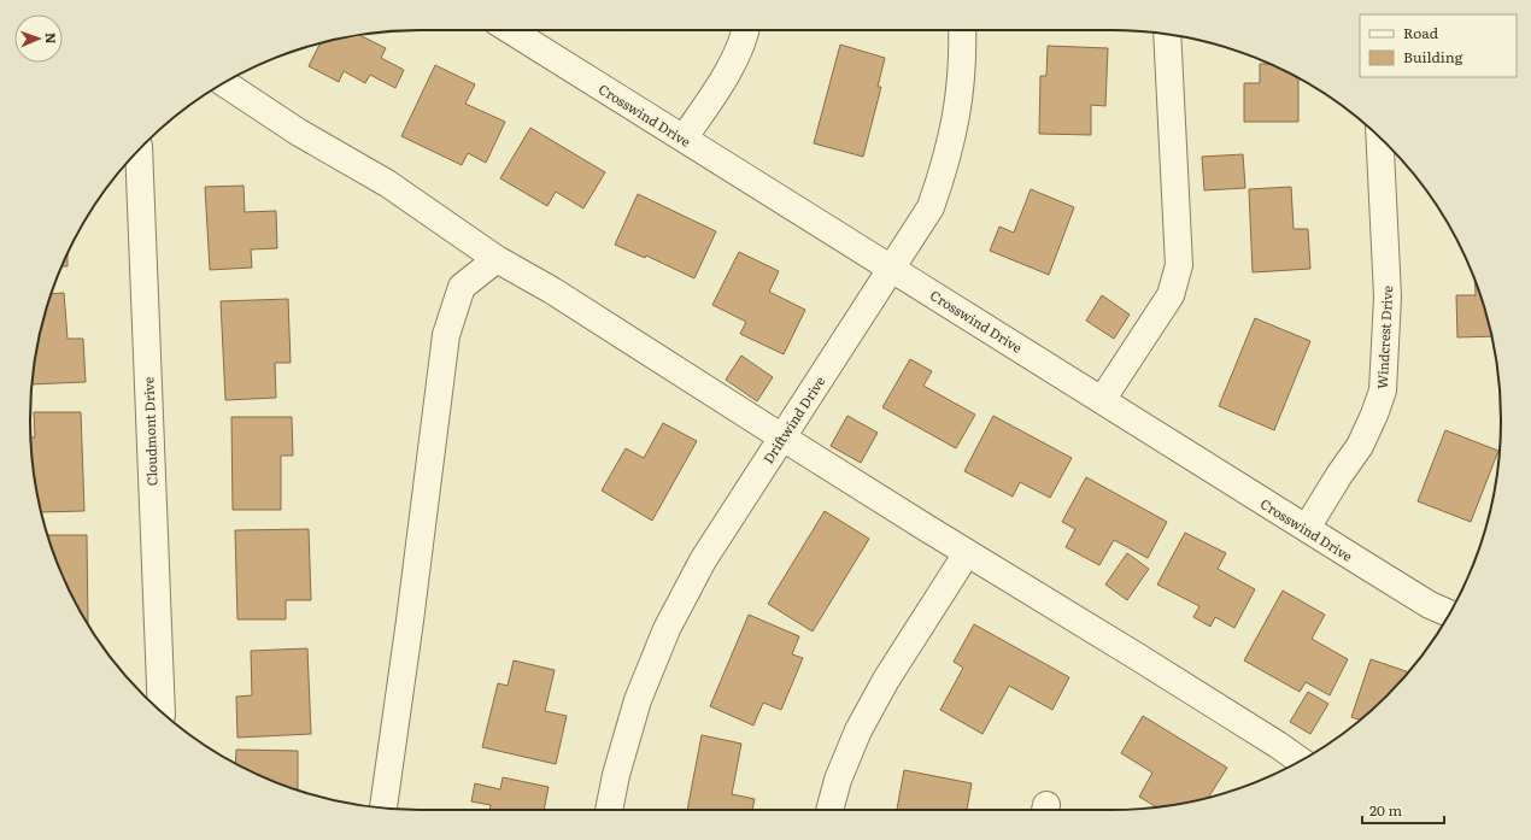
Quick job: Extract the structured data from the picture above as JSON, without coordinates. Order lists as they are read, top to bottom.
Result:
{
  "streets": {
    "street": [
      "Crosswind Drive",
      "Windcrest Drive",
      "Driftwind Drive",
      "Cloudmont Drive"
    ]
  },
  "crossings": [
    ["Crosswind Drive", "Windcrest Drive"],
    ["Crosswind Drive", "Driftwind Drive"]
  ],
  "legend": ["Road", "Building"],
  "scale_bar": "20 m",
  "north": "right"
}
